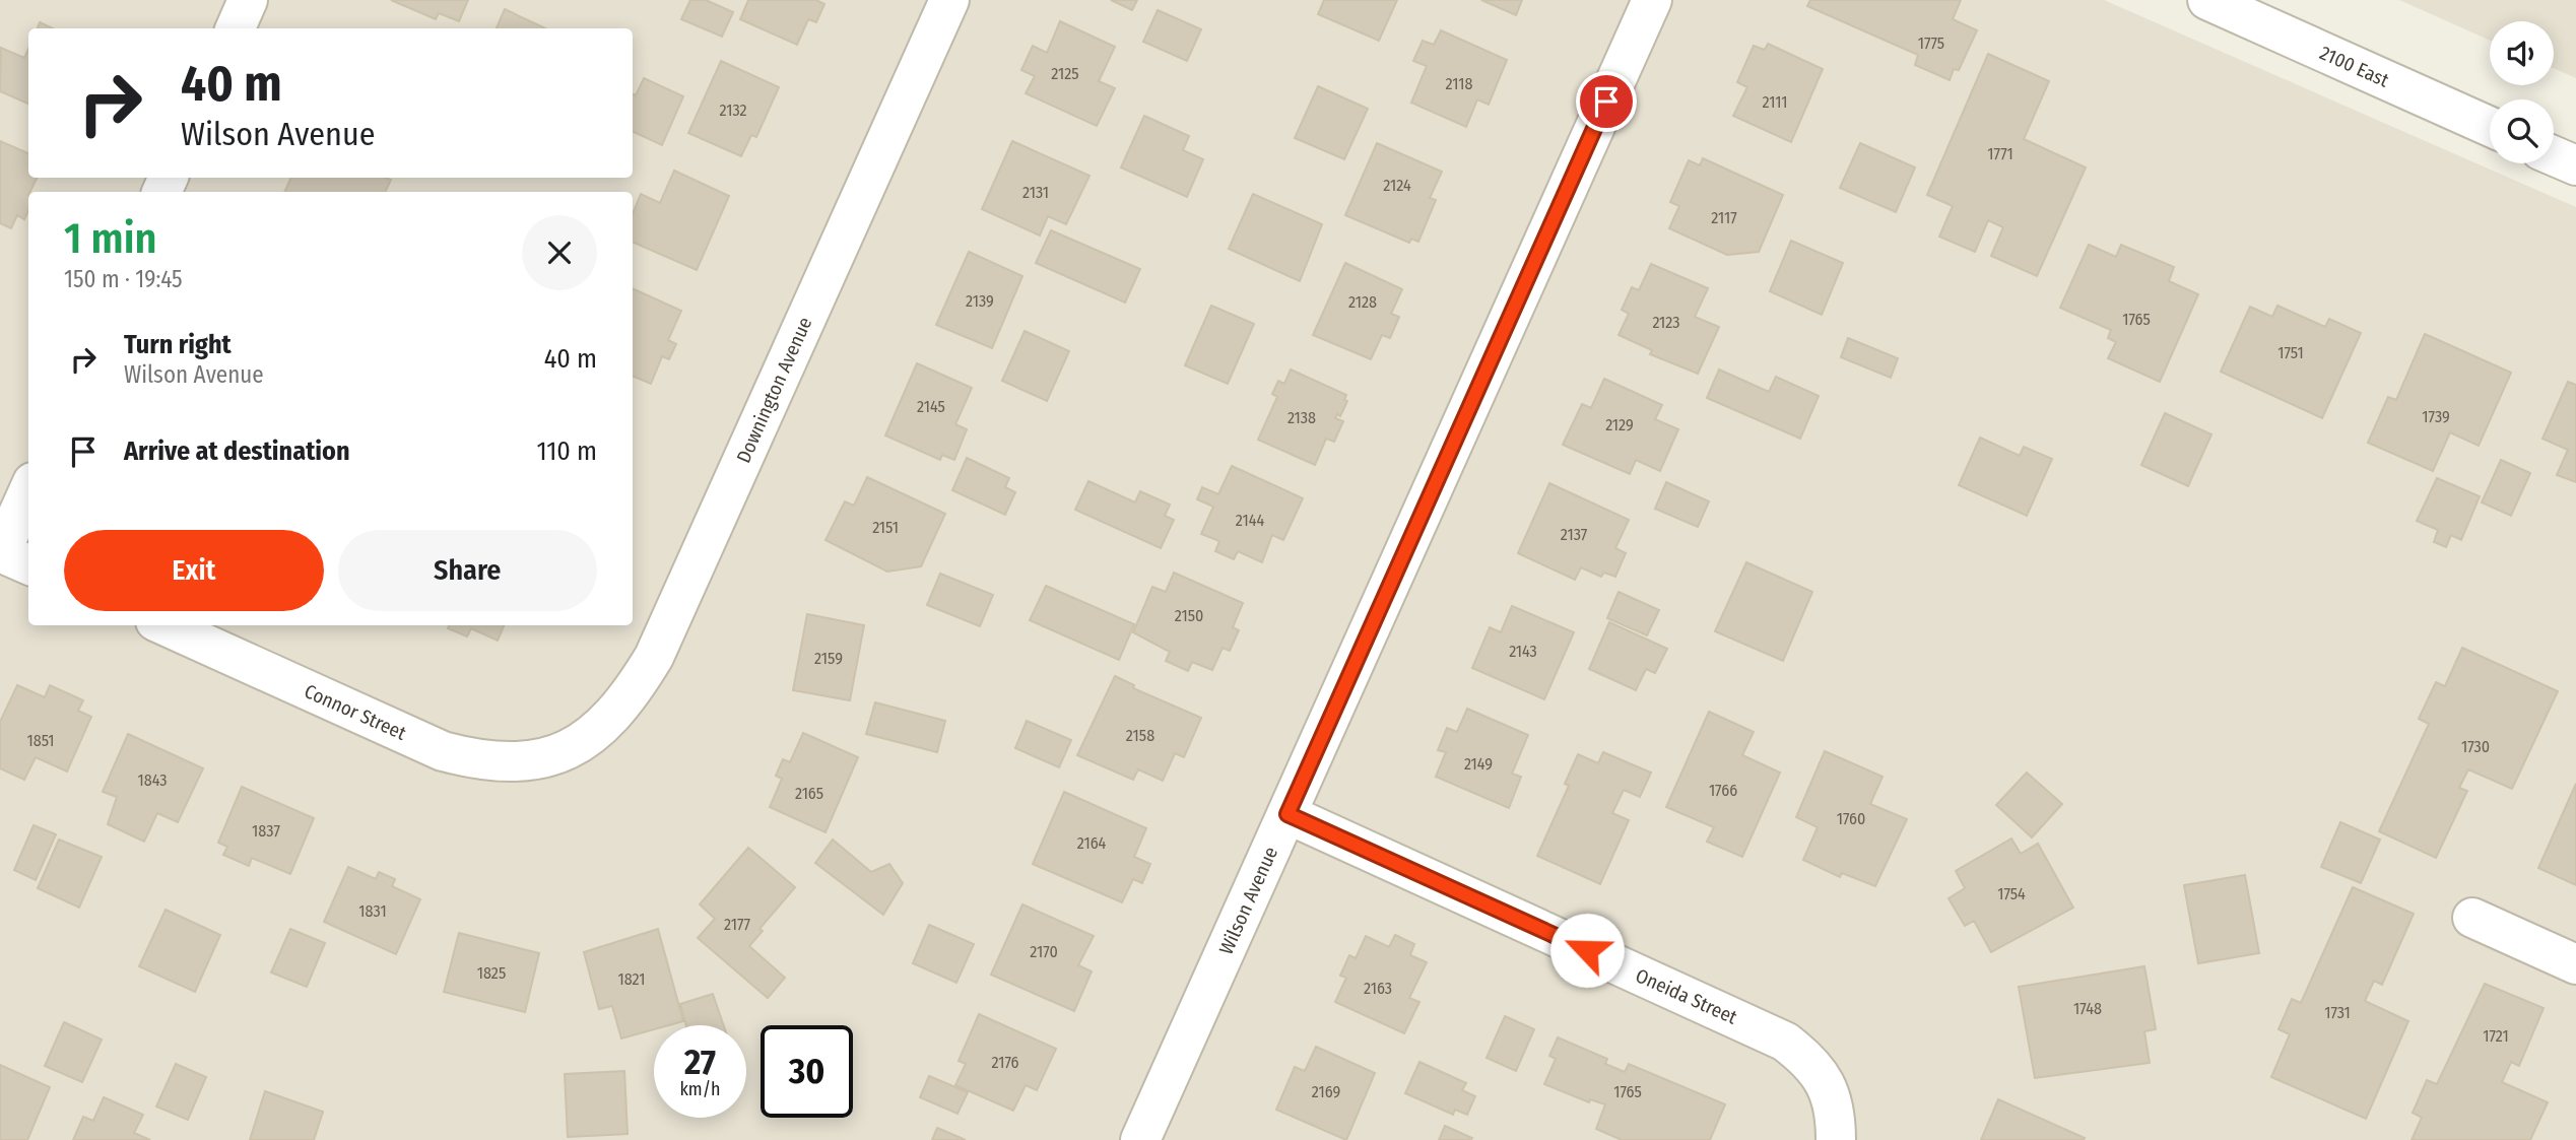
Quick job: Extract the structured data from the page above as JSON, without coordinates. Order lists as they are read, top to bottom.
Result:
{
  "streets": {
    "street": [
      "2100 East",
      "Downington Avenue",
      "Connor Street",
      "Wilson Avenue",
      "Oneida Street"
    ]
  },
  "crossings": [
    ["Downington Avenue", "Connor Street"],
    ["Wilson Avenue", "Oneida Street"]
  ],
  "house_numbers": [
    "1775",
    "2125",
    "2118",
    "2111",
    "2132",
    "1771",
    "2124",
    "2131",
    "2117",
    "2139",
    "2128",
    "1765",
    "2123",
    "1751",
    "2145",
    "1739",
    "2138",
    "2129",
    "2144",
    "2151",
    "2137",
    "2150",
    "2143",
    "2159",
    "2158",
    "1851",
    "1730",
    "2149",
    "1843",
    "1766",
    "2165",
    "1760",
    "1837",
    "2164",
    "1754",
    "1831",
    "2177",
    "2170",
    "1825",
    "1821",
    "2163",
    "1748",
    "1731",
    "1721",
    "2176",
    "2169",
    "1765"
  ],
  "page": {
    "turn": ["40 m", "Wilson Avenue"],
    "heading": ["1 min", "150 m · 19:45"],
    "list": [
      {
        "name": "Turn right",
        "note": "Wilson Avenue",
        "value": "40 m"
      },
      {
        "name": "Arrive at destination",
        "value": "110 m"
      }
    ],
    "buttons": ["Exit", "Share"],
    "speed": "27 km/h",
    "limit": "30"
  }
}
